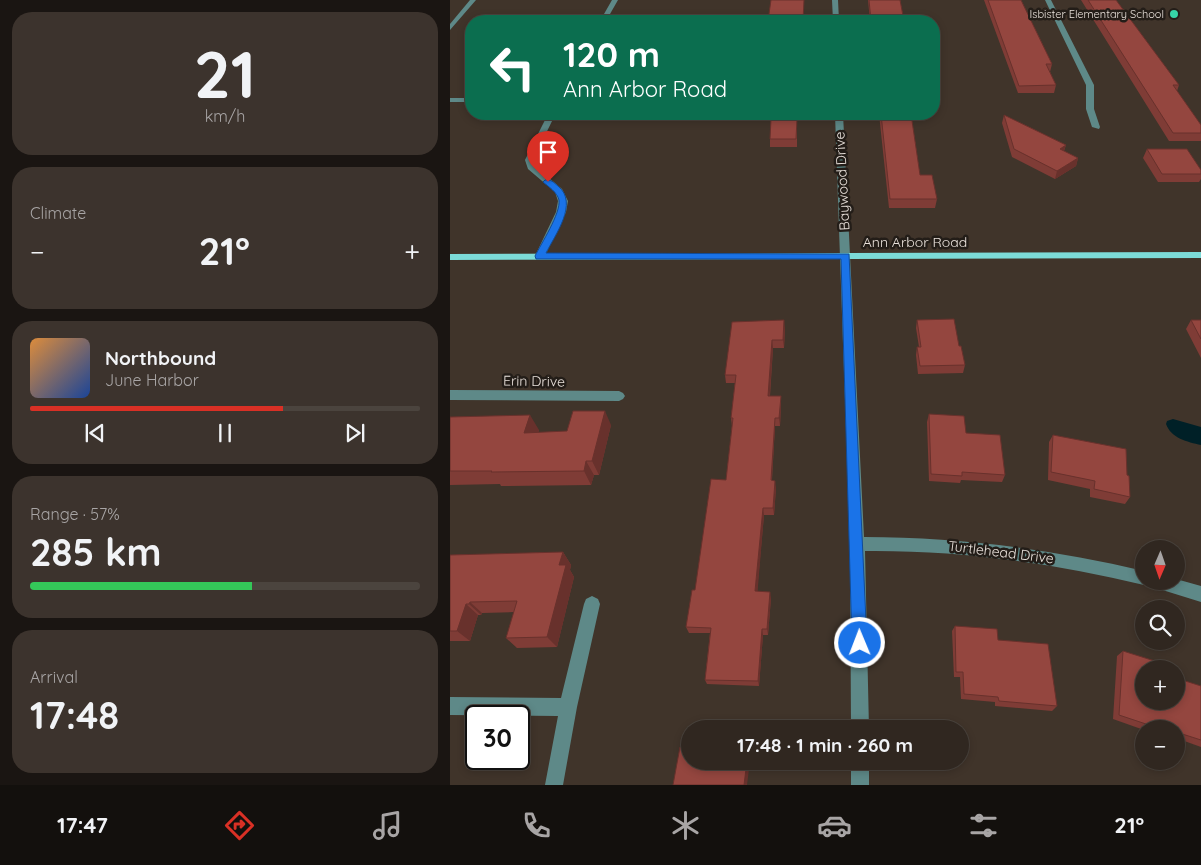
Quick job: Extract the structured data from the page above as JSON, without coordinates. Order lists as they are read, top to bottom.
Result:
{
  "streets": {
    "main road": ["Ann Arbor Road"],
    "street": ["Baywood Drive", "Erin Drive", "Turtlehead Drive"]
  },
  "crossings": [
    ["Baywood Drive", "Ann Arbor Road"],
    ["Baywood Drive", "Turtlehead Drive"]
  ],
  "places": ["Isbister Elementary School"],
  "north": "bottom",
  "page": {
    "tile": [
      ["21", "km/h"],
      "Climate",
      ["Range · 57%", "285 km"],
      ["Arrival", "17:48"]
    ],
    "turn": ["120 m", "Ann Arbor Road"],
    "heat": ["−", "21°", "+"],
    "song": ["Northbound", "June Harbor"],
    "map_buttons": ["+", "−"],
    "limit": "30",
    "trip": "17:48 · 1 min · 260 m",
    "tabs": ["17:47", "21°"]
  }
}
